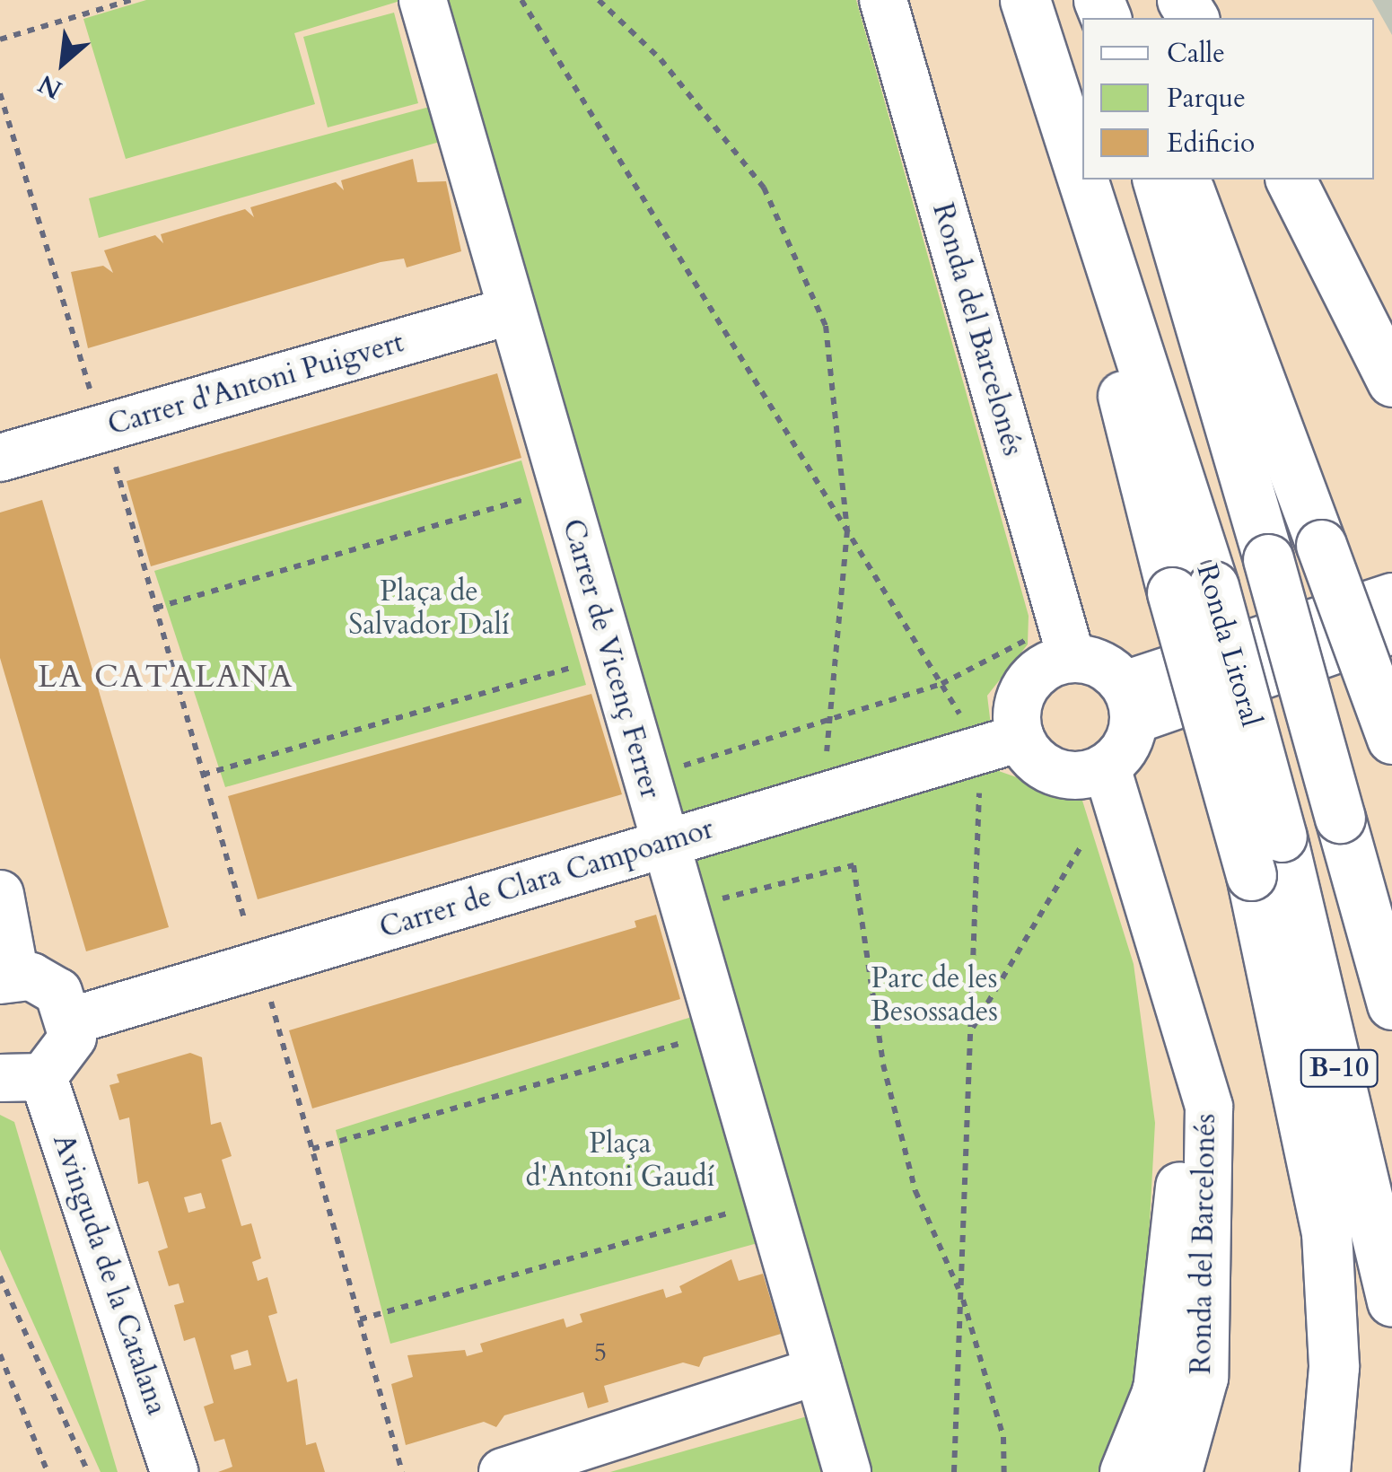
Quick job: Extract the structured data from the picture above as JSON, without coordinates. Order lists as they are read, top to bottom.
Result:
{
  "streets": {
    "highway": ["Ronda Litoral", "B-10"],
    "street": [
      "Ronda del Barcelonés",
      "Carrer d'Antoni Puigvert",
      "Carrer de Vicenç Ferrer",
      "Carrer de Clara Campoamor",
      "Avinguda de la Catalana"
    ]
  },
  "crossings": [
    ["Ronda del Barcelonés", "Carrer de Clara Campoamor"],
    ["Carrer d'Antoni Puigvert", "Carrer de Vicenç Ferrer"],
    ["Carrer de Vicenç Ferrer", "Carrer de Clara Campoamor"]
  ],
  "districts": ["LA CATALANA"],
  "parks": ["Plaça de Salvador Dalí", "Parc de les Besossades", "Plaça d'Antoni Gaudí"],
  "house_numbers": ["5"],
  "legend": ["Calle", "Parque", "Edificio"],
  "north": "bottom left"
}
